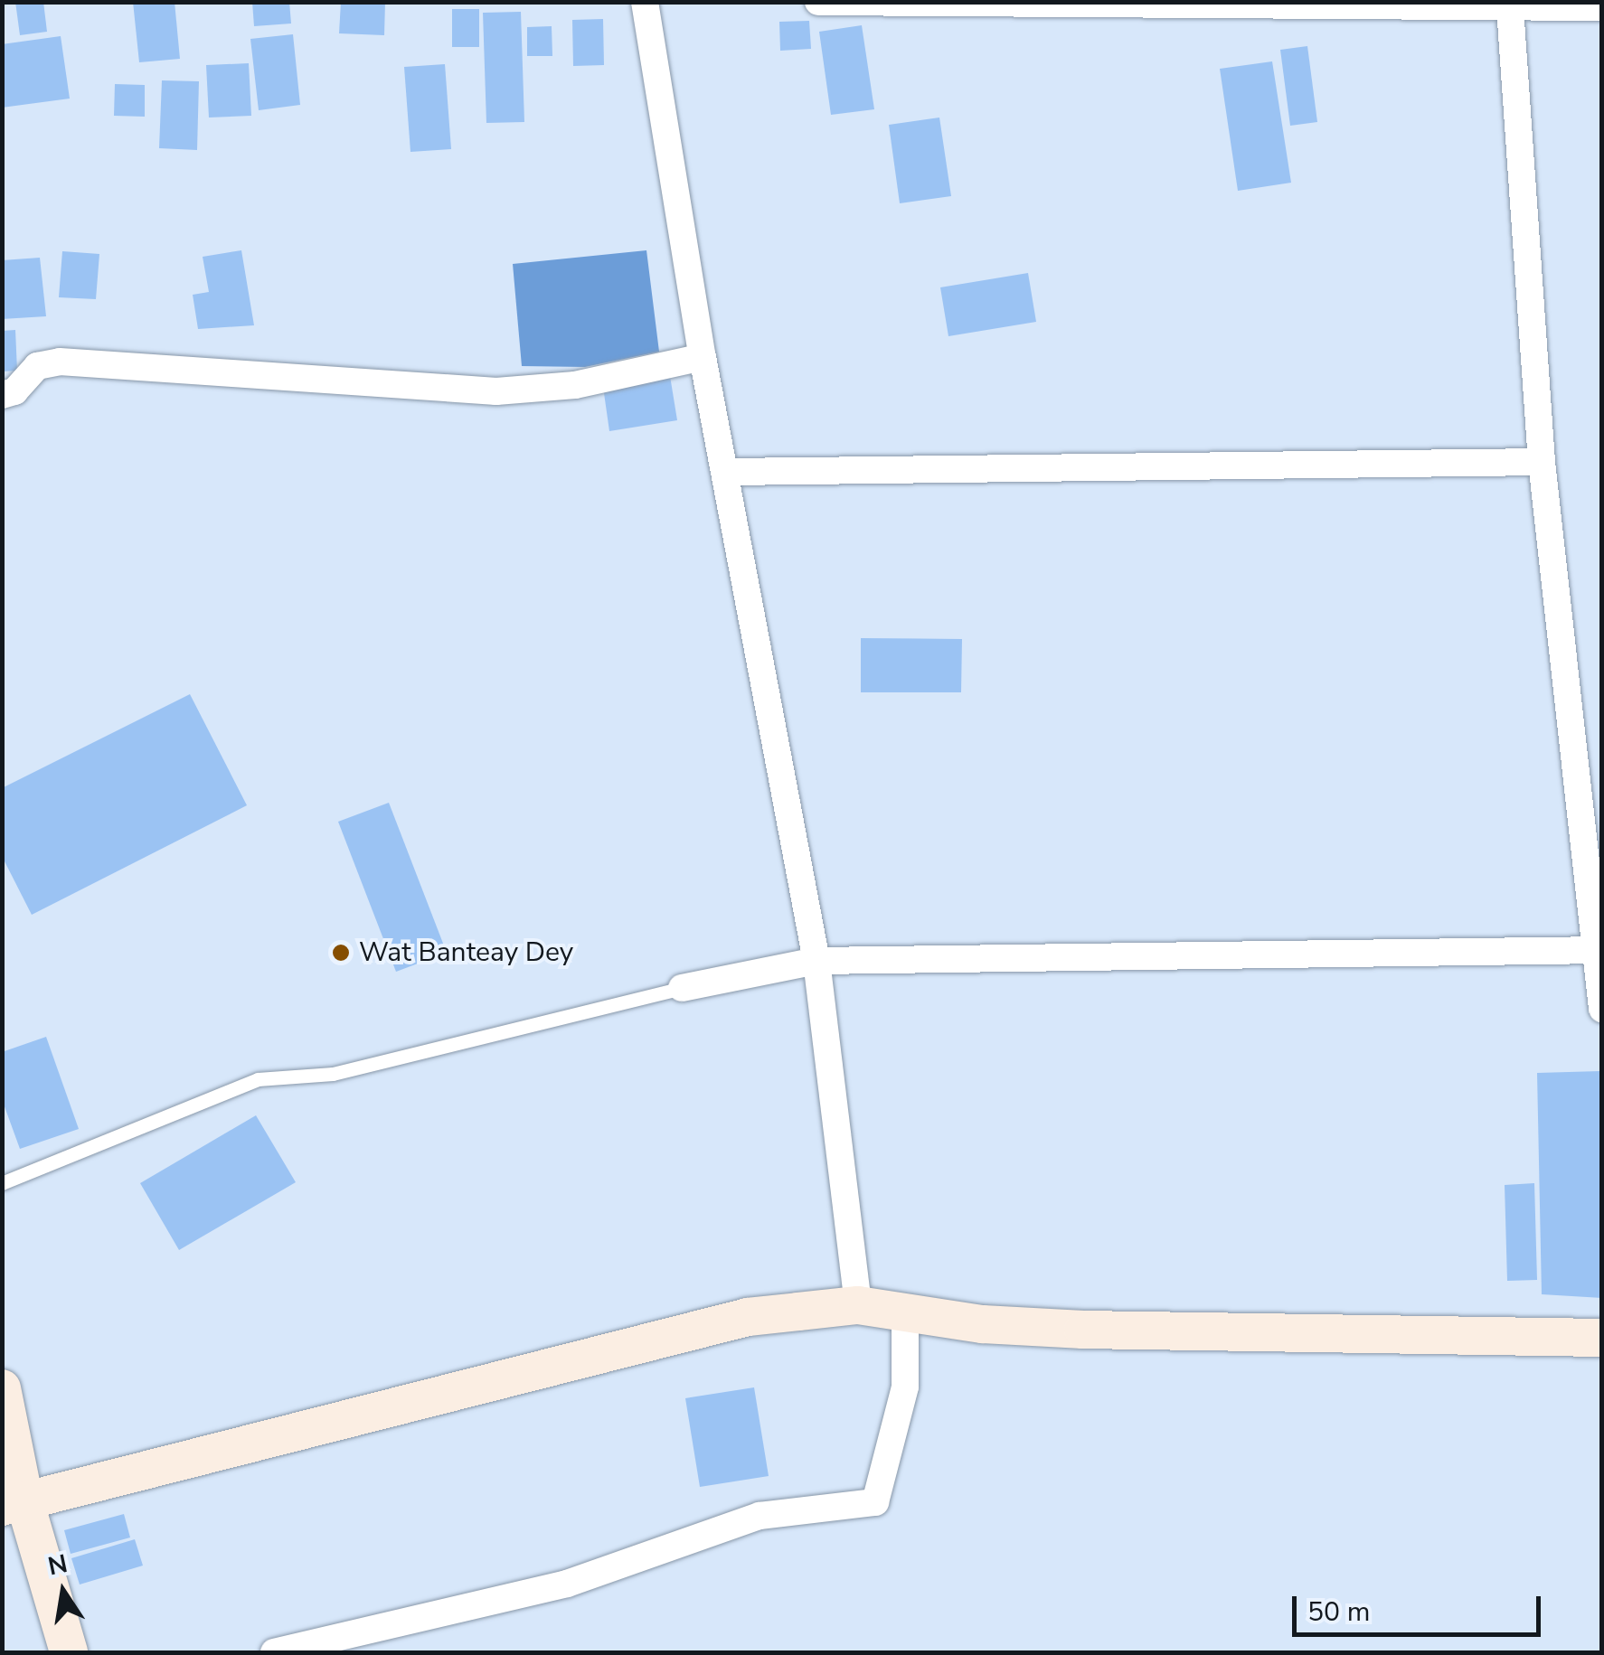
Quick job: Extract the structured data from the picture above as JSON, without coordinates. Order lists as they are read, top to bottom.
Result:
{
  "places": ["Wat Banteay Dey"],
  "scale_bar": "50 m",
  "north": "top"
}
